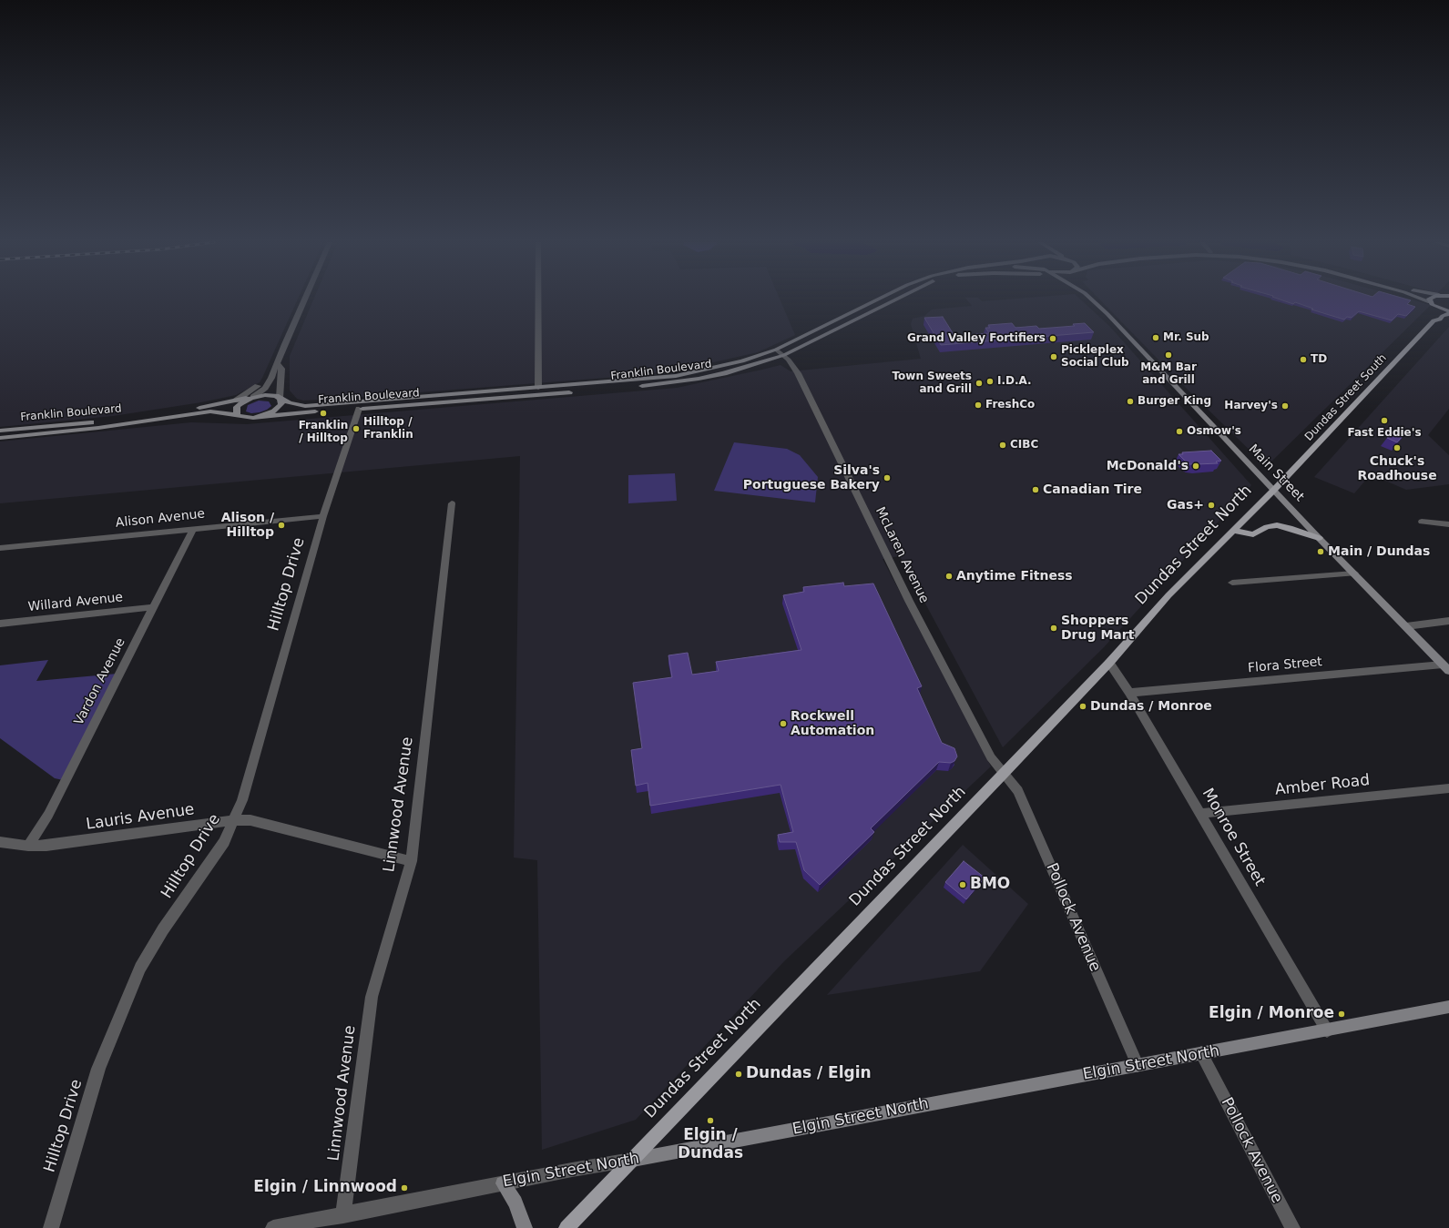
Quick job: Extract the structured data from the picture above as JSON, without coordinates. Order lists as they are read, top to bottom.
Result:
{
  "streets": {
    "main road": [
      "Franklin Boulevard",
      "Dundas Street South",
      "Main Street",
      "Dundas Street North",
      "Elgin Street North"
    ],
    "street": [
      "Alison Avenue",
      "McLaren Avenue",
      "Hilltop Drive",
      "Willard Avenue",
      "Flora Street",
      "Vardon Avenue",
      "Amber Road",
      "Linnwood Avenue",
      "Lauris Avenue",
      "Monroe Street",
      "Pollock Avenue"
    ]
  },
  "crossings": [
    ["Franklin Boulevard", "McLaren Avenue"],
    ["Franklin Boulevard", "Hilltop Drive"],
    ["Dundas Street South", "Main Street"],
    ["Dundas Street South", "Dundas Street North"],
    ["Main Street", "Dundas Street North"],
    ["Main Street", "Flora Street"],
    ["Alison Avenue", "Hilltop Drive"],
    ["Alison Avenue", "Vardon Avenue"],
    ["Dundas Street North", "McLaren Avenue"],
    ["Dundas Street North", "Monroe Street"],
    ["Dundas Street North", "Pollock Avenue"],
    ["Dundas Street North", "Elgin Street North"],
    ["McLaren Avenue", "Pollock Avenue"],
    ["Hilltop Drive", "Lauris Avenue"],
    ["Willard Avenue", "Vardon Avenue"],
    ["Flora Street", "Monroe Street"],
    ["Vardon Avenue", "Lauris Avenue"],
    ["Amber Road", "Monroe Street"],
    ["Linnwood Avenue", "Lauris Avenue"],
    ["Linnwood Avenue", "Elgin Street North"],
    ["Monroe Street", "Elgin Street North"],
    ["Pollock Avenue", "Elgin Street North"]
  ],
  "places": [
    "Mr. Sub",
    "Grand Valley Fortifiers",
    "M&M Bar and Grill",
    "Pickleplex Social Club",
    "TD",
    "I.D.A.",
    "Town Sweets and Grill",
    "Burger King",
    "FreshCo",
    "Harvey's",
    "Franklin / Hilltop",
    "Fast Eddie's",
    "Hilltop / Franklin",
    "Osmow's",
    "CIBC",
    "Chuck's Roadhouse",
    "McDonald's",
    "Silva's Portuguese Bakery",
    "Canadian Tire",
    "Gas+",
    "Alison / Hilltop",
    "Main / Dundas",
    "Anytime Fitness",
    "Shoppers Drug Mart",
    "Dundas / Monroe",
    "Rockwell Automation",
    "BMO",
    "Elgin / Monroe",
    "Dundas / Elgin",
    "Elgin / Dundas",
    "Elgin / Linnwood"
  ]
}
